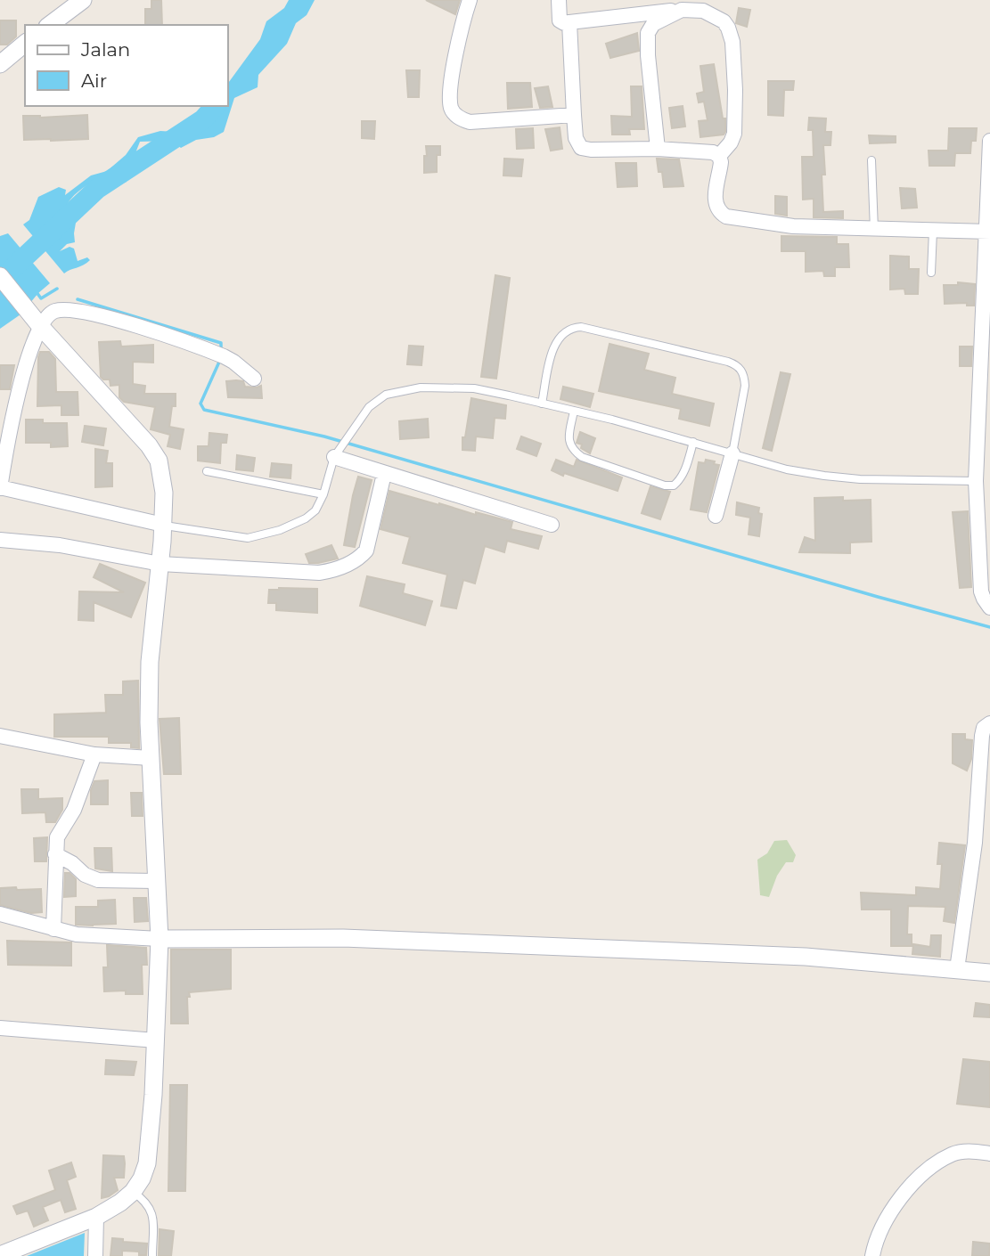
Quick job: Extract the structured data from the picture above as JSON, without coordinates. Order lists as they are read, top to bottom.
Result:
{
  "legend": ["Jalan", "Air"]
}
